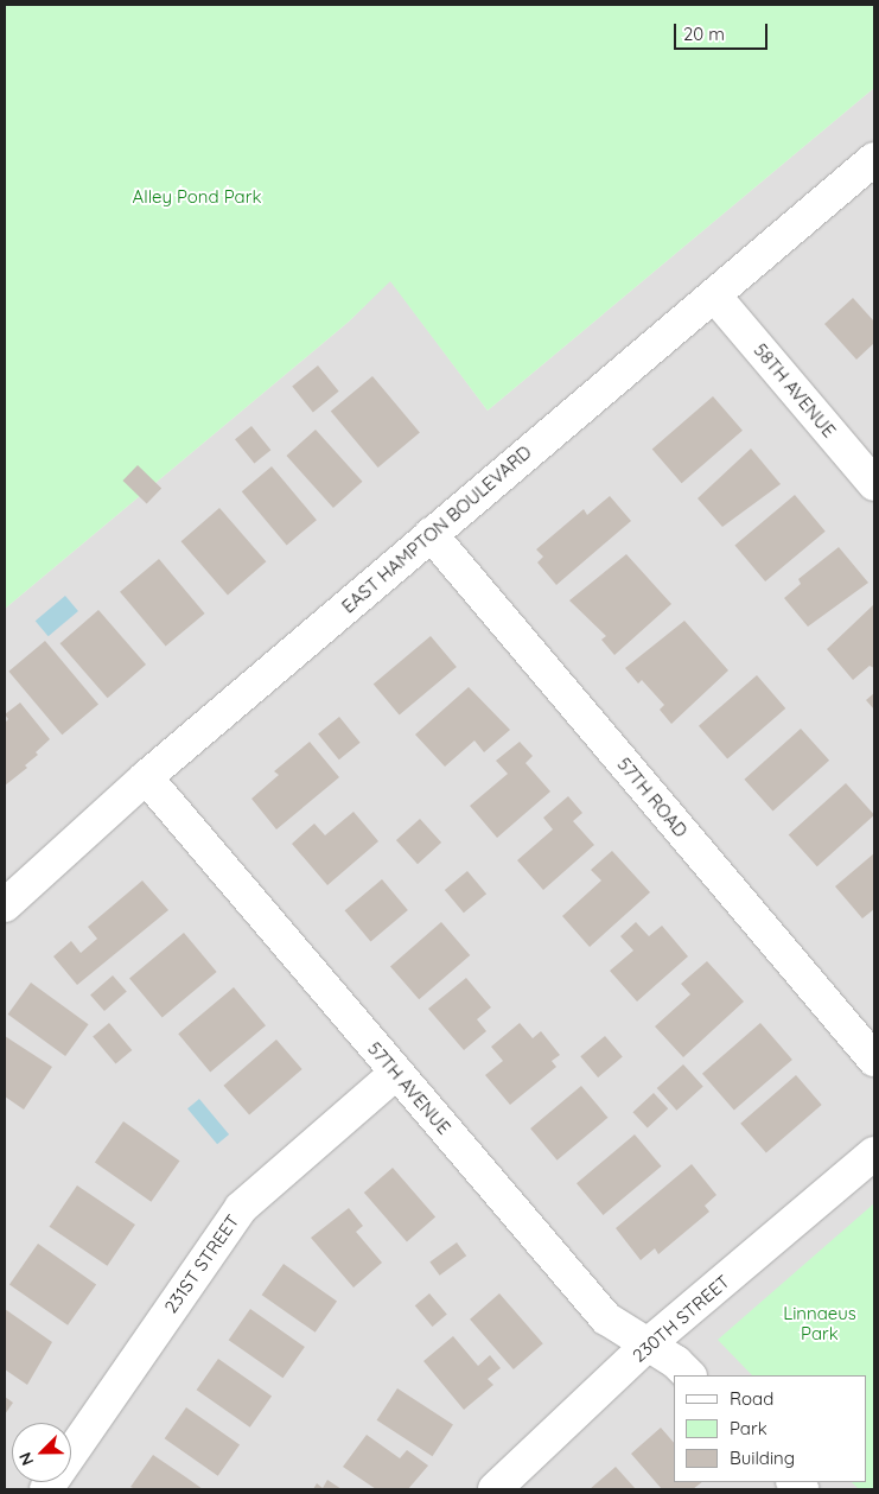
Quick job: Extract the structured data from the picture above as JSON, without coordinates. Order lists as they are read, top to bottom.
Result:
{
  "streets": {
    "street": [
      "58TH AVENUE",
      "EAST HAMPTON BOULEVARD",
      "57TH ROAD",
      "57TH AVENUE",
      "231ST STREET",
      "230TH STREET"
    ]
  },
  "crossings": [
    ["58TH AVENUE", "EAST HAMPTON BOULEVARD"],
    ["EAST HAMPTON BOULEVARD", "57TH ROAD"],
    ["EAST HAMPTON BOULEVARD", "57TH AVENUE"],
    ["57TH AVENUE", "231ST STREET"],
    ["57TH AVENUE", "230TH STREET"]
  ],
  "parks": ["Alley Pond Park", "Linnaeus Park"],
  "legend": ["Road", "Park", "Building"],
  "scale_bar": "20 m",
  "north": "bottom left"
}
